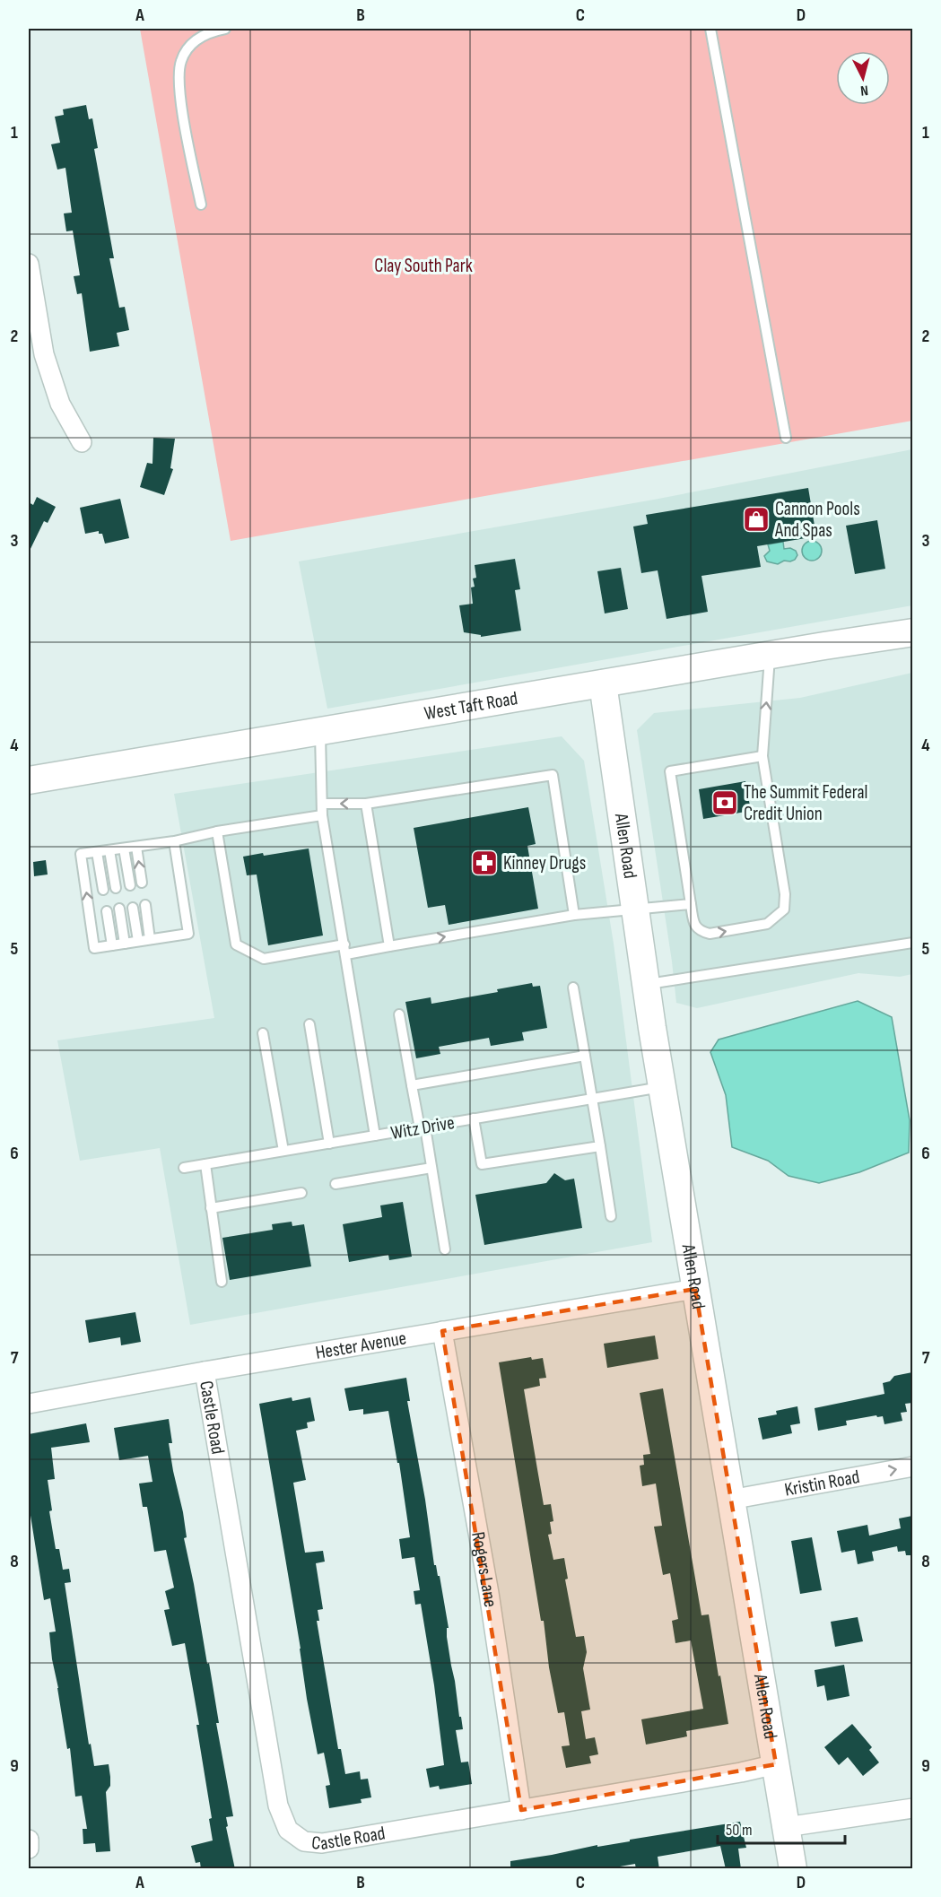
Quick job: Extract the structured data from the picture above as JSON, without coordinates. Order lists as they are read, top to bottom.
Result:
{
  "streets": {
    "street": [
      "West Taft Road",
      "Allen Road",
      "Hester Avenue",
      "Castle Road",
      "Kristin Road",
      "Rogers Lane"
    ],
    "lane": ["Witz Drive"]
  },
  "crossings": [
    ["West Taft Road", "Allen Road"],
    ["Allen Road", "Witz Drive"],
    ["Allen Road", "Hester Avenue"],
    ["Allen Road", "Castle Road"],
    ["Allen Road", "Kristin Road"],
    ["Hester Avenue", "Castle Road"],
    ["Hester Avenue", "Rogers Lane"],
    ["Castle Road", "Rogers Lane"]
  ],
  "one_way": ["Kristin Road"],
  "parks": ["Clay South Park"],
  "places": {
    "shop": ["Cannon Pools And Spas"],
    "bank": ["The Summit Federal Credit Union"],
    "pharmacy": ["Kinney Drugs"]
  },
  "scale_bar": "50 m",
  "north": "bottom",
  "grid": {
    "columns": [
      "A",
      "B",
      "C",
      "D"
    ],
    "rows": [
      "1",
      "2",
      "3",
      "4",
      "5",
      "6",
      "7",
      "8",
      "9"
    ]
  }
}
